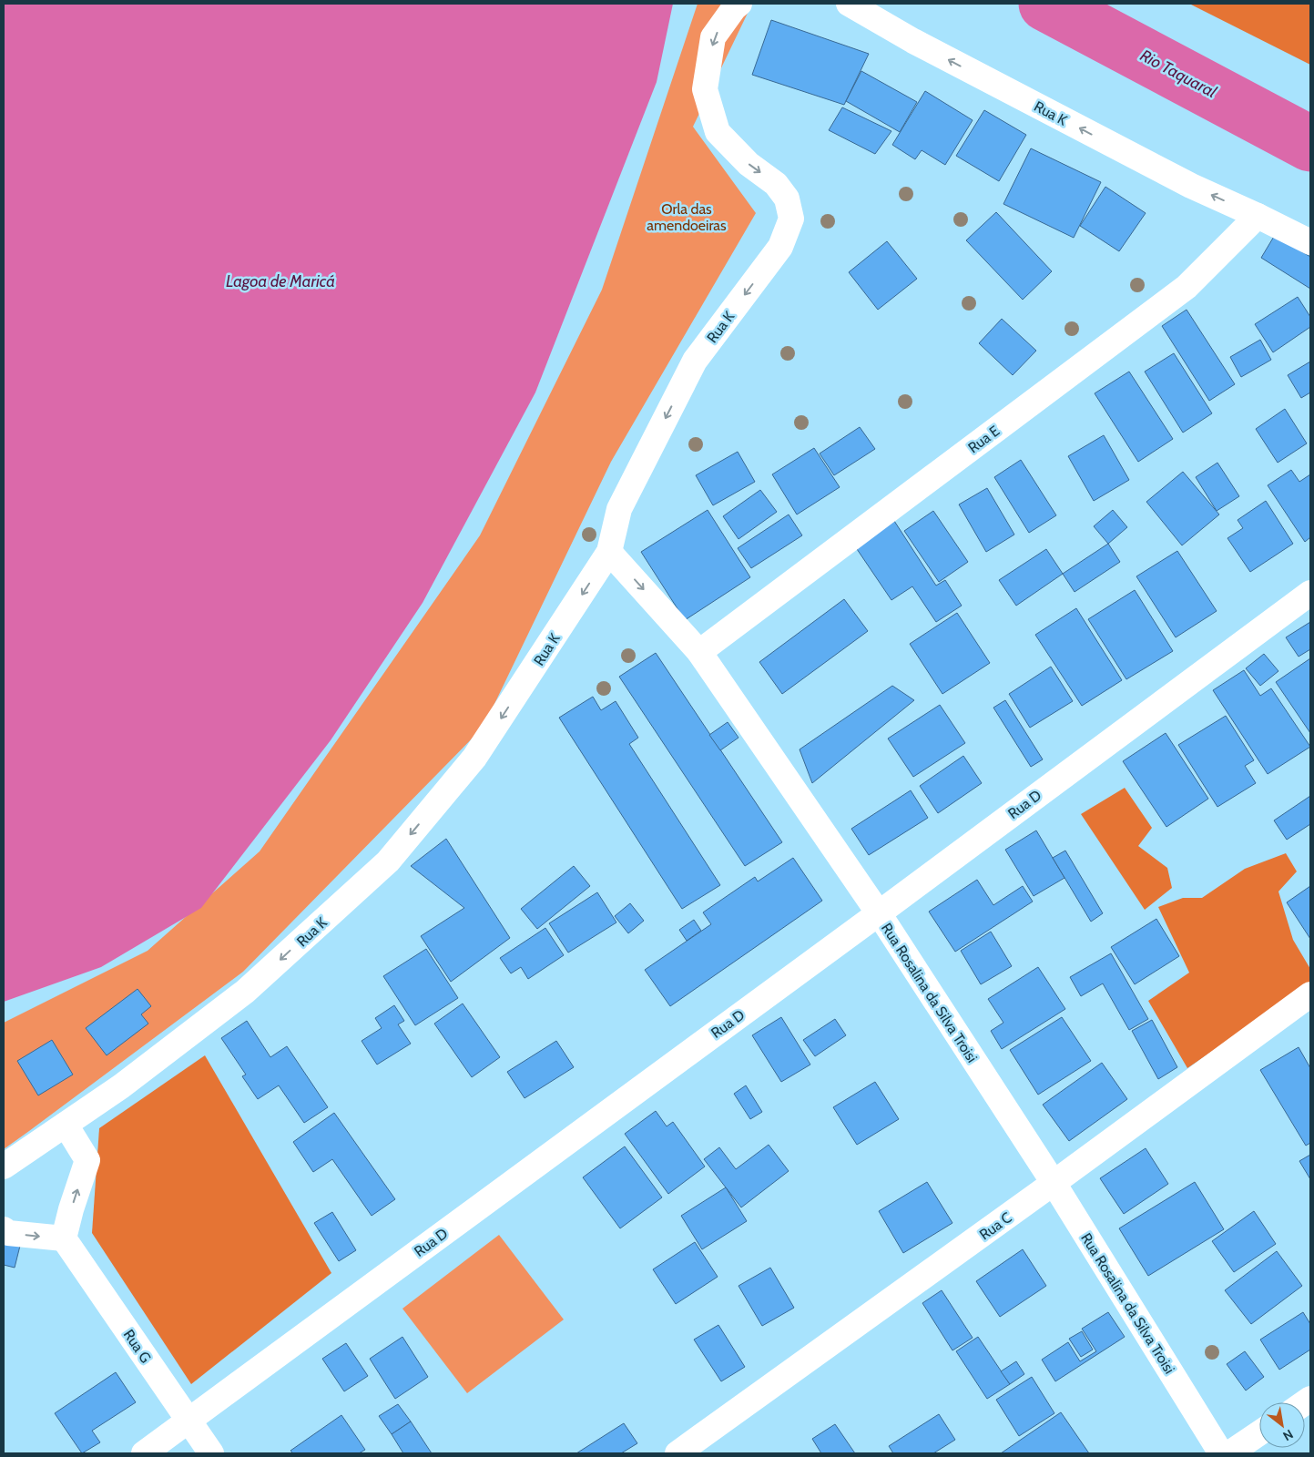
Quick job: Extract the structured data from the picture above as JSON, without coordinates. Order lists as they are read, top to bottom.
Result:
{
  "streets": {
    "street": [
      "Rua K",
      "Rua E",
      "Rua D",
      "Rua Rosalina da Silva Troisi",
      "Rua C",
      "Rua G"
    ]
  },
  "crossings": [
    ["Rua K", "Rua E"],
    ["Rua K", "Rua Rosalina da Silva Troisi"],
    ["Rua E", "Rua Rosalina da Silva Troisi"],
    ["Rua D", "Rua Rosalina da Silva Troisi"],
    ["Rua D", "Rua G"],
    ["Rua Rosalina da Silva Troisi", "Rua C"]
  ],
  "water": ["Rio Taquaral", "Lagoa de Maricá"],
  "parks": ["Orla das amendoeiras"],
  "north": "bottom right"
}
